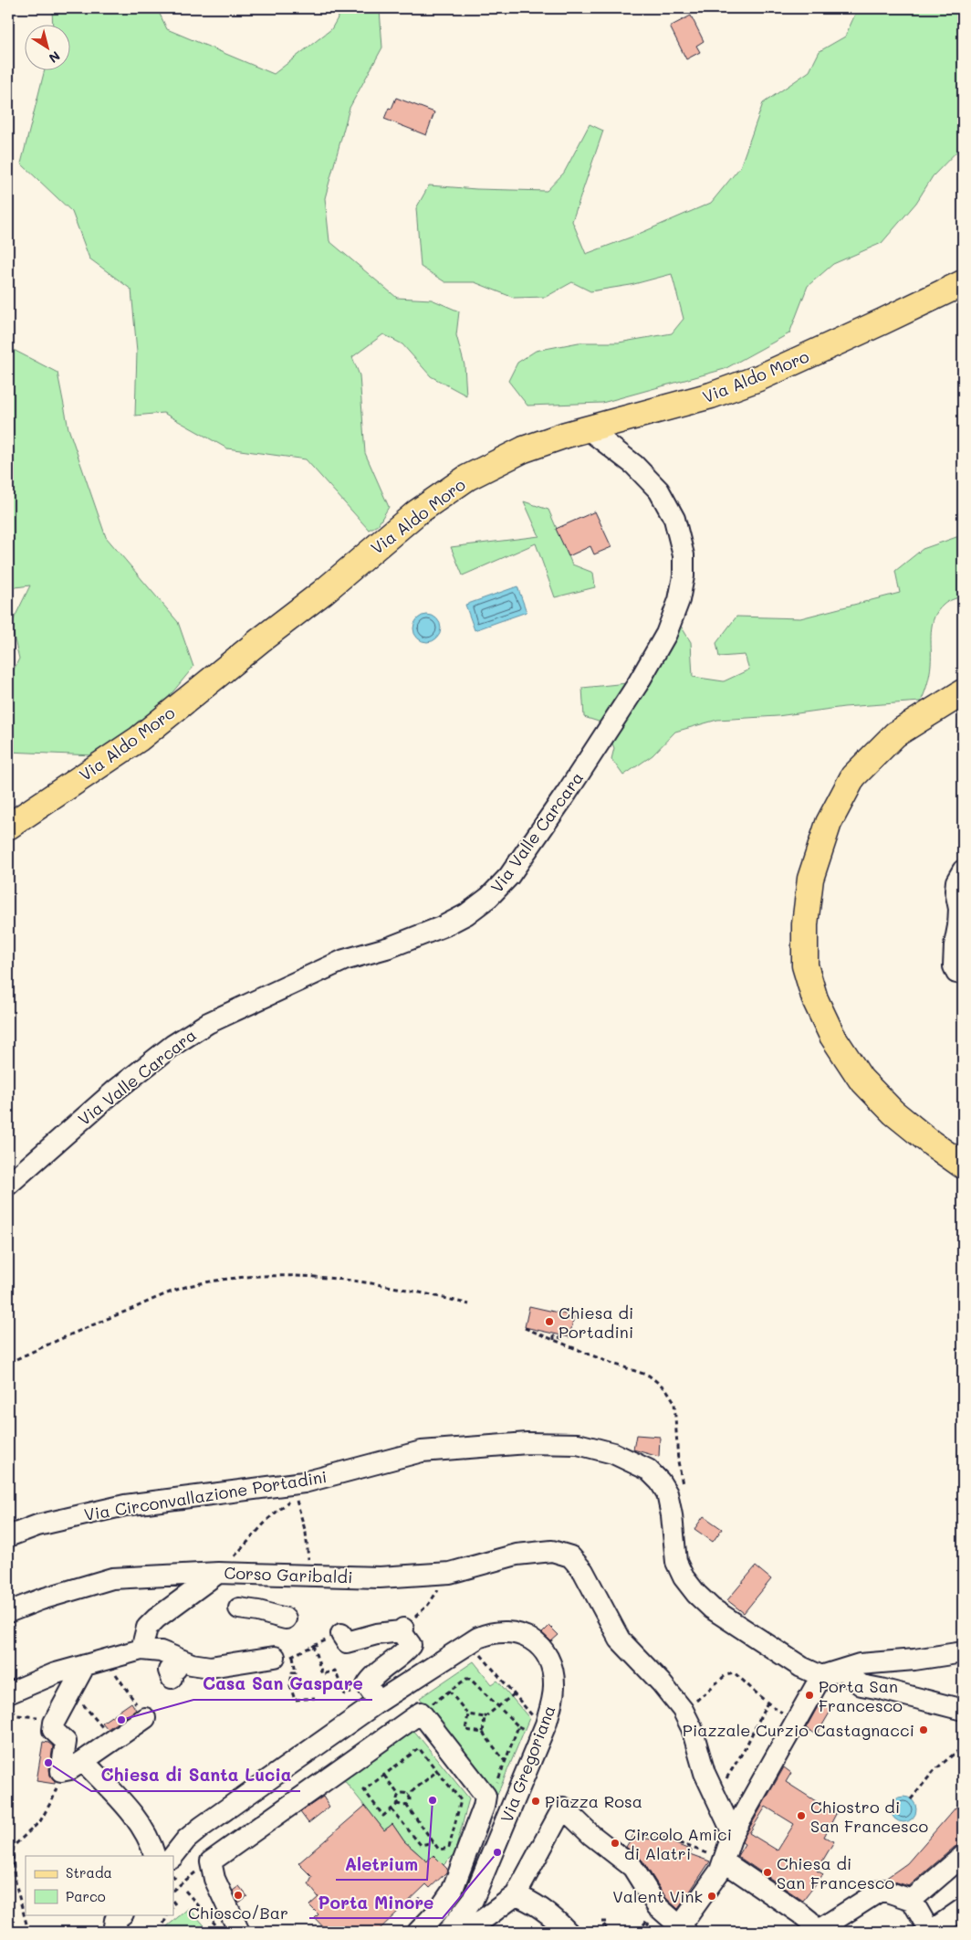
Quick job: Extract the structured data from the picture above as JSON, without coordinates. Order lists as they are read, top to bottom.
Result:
{
  "streets": {
    "main road": ["Via Aldo Moro"],
    "street": [
      "Via Valle Carcara",
      "Via Circonvallazione Portadini",
      "Corso Garibaldi",
      "Via Gregoriana"
    ]
  },
  "crossings": [
    ["Via Aldo Moro", "Via Valle Carcara"]
  ],
  "places": [
    "Chiesa di Portadini",
    "Porta San Francesco",
    "Casa San Gaspare",
    "Piazzale Curzio Castagnacci",
    "Chiesa di Santa Lucia",
    "Aletrium",
    "Piazza Rosa",
    "Chiostro di San Francesco",
    "Circolo Amici di Alatri",
    "Porta Minore",
    "Chiesa di San Francesco",
    "Chiosco/Bar",
    "Valent Vink"
  ],
  "legend": ["Strada", "Parco"],
  "north": "bottom right"
}
